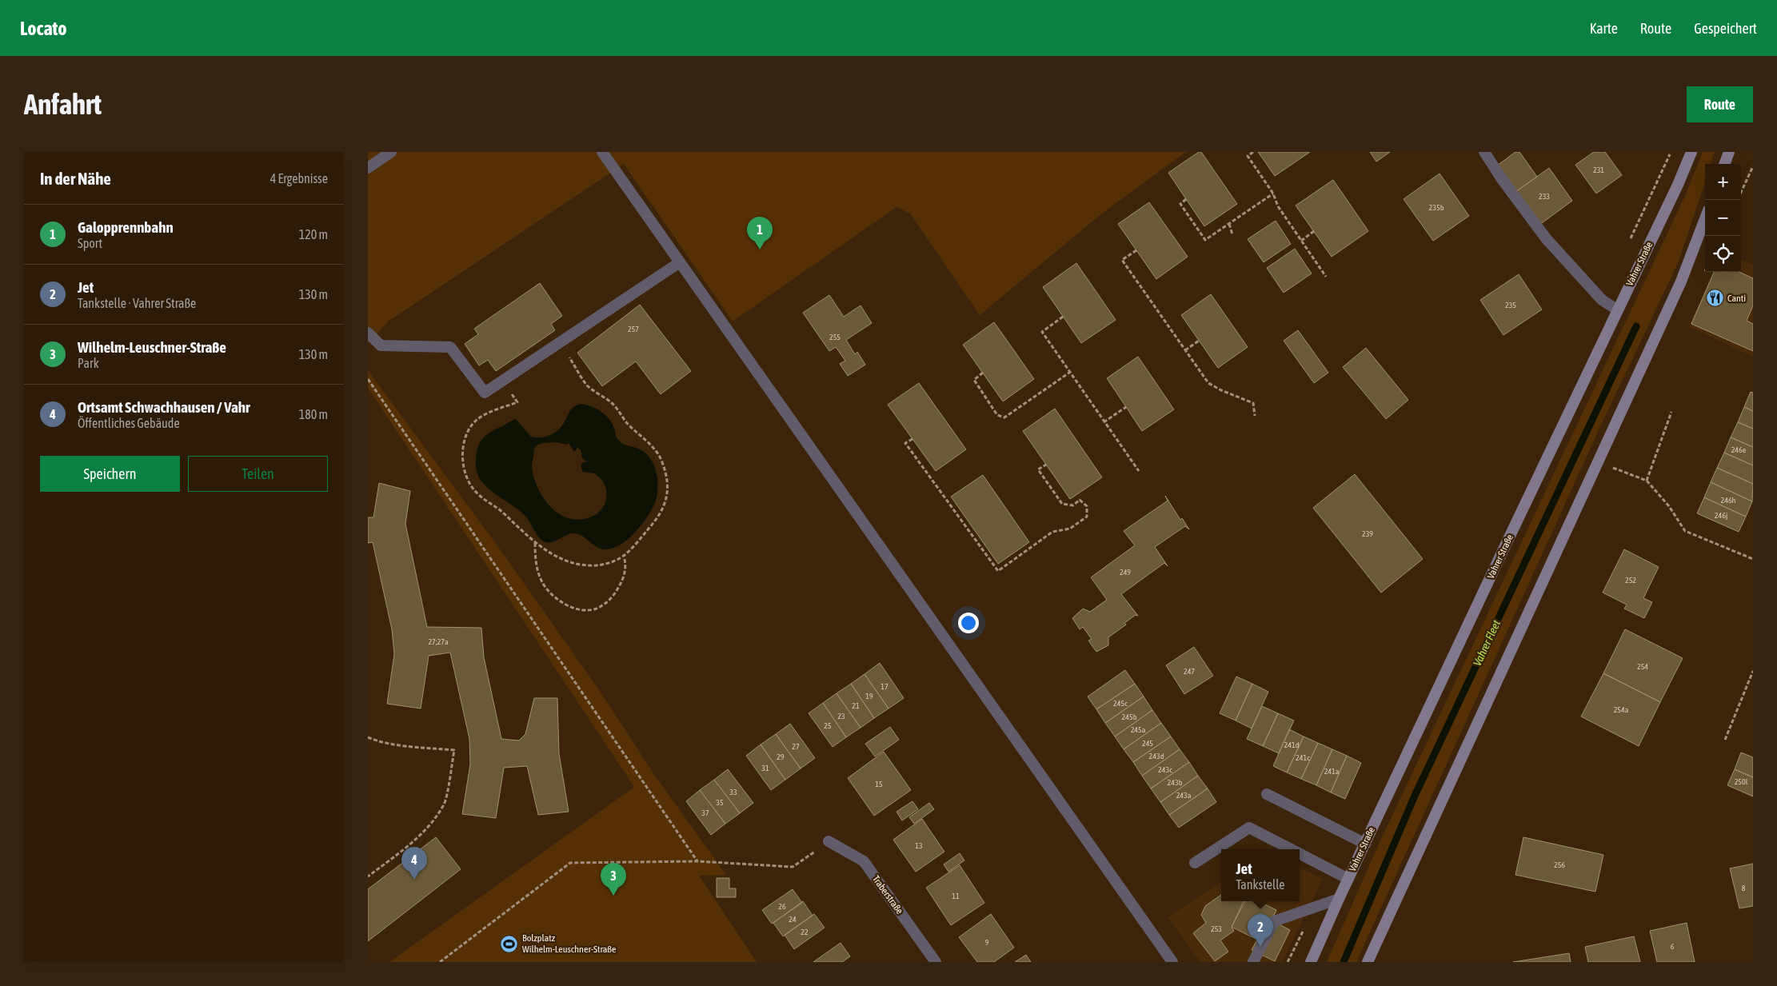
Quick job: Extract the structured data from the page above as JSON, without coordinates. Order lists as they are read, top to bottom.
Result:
{
  "streets": {
    "main road": ["Vahrer Straße"],
    "street": ["Traberstraße"]
  },
  "water": ["Vahrer Fleet"],
  "places": {
    "restaurant": ["Canti"],
    "sports": ["Bolzplatz Wilhelm-Leuschner-Straße"]
  },
  "house_numbers": [
    "231",
    "233",
    "235b",
    "235",
    "257",
    "255",
    "246e",
    "246h",
    "246j",
    "239",
    "249",
    "252",
    "27;27a",
    "254",
    "247",
    "17",
    "19",
    "245c",
    "21",
    "254a",
    "23",
    "245b",
    "25",
    "245a",
    "245",
    "241d",
    "27",
    "243d",
    "29",
    "241c",
    "31",
    "243c",
    "241a",
    "250l",
    "243b",
    "15",
    "33",
    "243a",
    "35",
    "37",
    "13",
    "256",
    "8",
    "11",
    "26",
    "24",
    "253",
    "22",
    "9",
    "6"
  ],
  "page": {
    "header": "Locato",
    "nav": ["Karte", "Route", "Gespeichert"],
    "buttons": [
      "Route",
      ["Speichern", "Teilen"]
    ],
    "title": "Anfahrt",
    "heading": ["In der Nähe", "4 Ergebnisse"],
    "map_buttons": ["+", "−"],
    "list": [
      {
        "mark": "1",
        "name": "Galopprennbahn",
        "note": "Sport",
        "value": "120 m"
      },
      {
        "mark": "2",
        "name": "Jet",
        "note": "Tankstelle · Vahrer Straße",
        "value": "130 m"
      },
      {
        "mark": "3",
        "name": "Wilhelm-Leuschner-Straße",
        "note": "Park",
        "value": "130 m"
      },
      {
        "mark": "4",
        "name": "Ortsamt Schwachhausen / Vahr",
        "note": "Öffentliches Gebäude",
        "value": "180 m"
      }
    ],
    "pins": [
      "1",
      "4",
      "3",
      "2"
    ],
    "popup": ["Jet", "Tankstelle"]
  }
}
